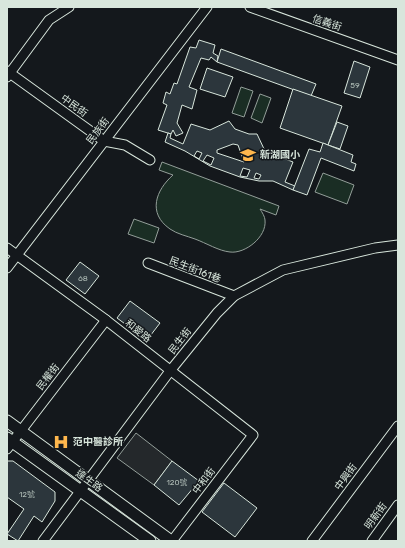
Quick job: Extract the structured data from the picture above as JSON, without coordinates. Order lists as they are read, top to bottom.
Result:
{
  "streets": {
    "main road": ["達生路"],
    "street": [
      "信義街",
      "中民街",
      "民族街",
      "民生街161巷",
      "和愛路",
      "民生街",
      "民權街",
      "中興街",
      "中和街",
      "明新街"
    ]
  },
  "crossings": [
    ["中民街", "民族街"],
    ["民族街", "和愛路"],
    ["民生街161巷", "民生街"],
    ["和愛路", "民生街"],
    ["和愛路", "民權街"],
    ["和愛路", "中和街"],
    ["民生街", "達生路"],
    ["民權街", "達生路"],
    ["達生路", "中和街"]
  ],
  "places": {
    "school or university": ["新湖國小"],
    "hospital": ["范中醫診所"]
  },
  "house_numbers": [
    "59",
    "68",
    "120號",
    "12號"
  ]
}
